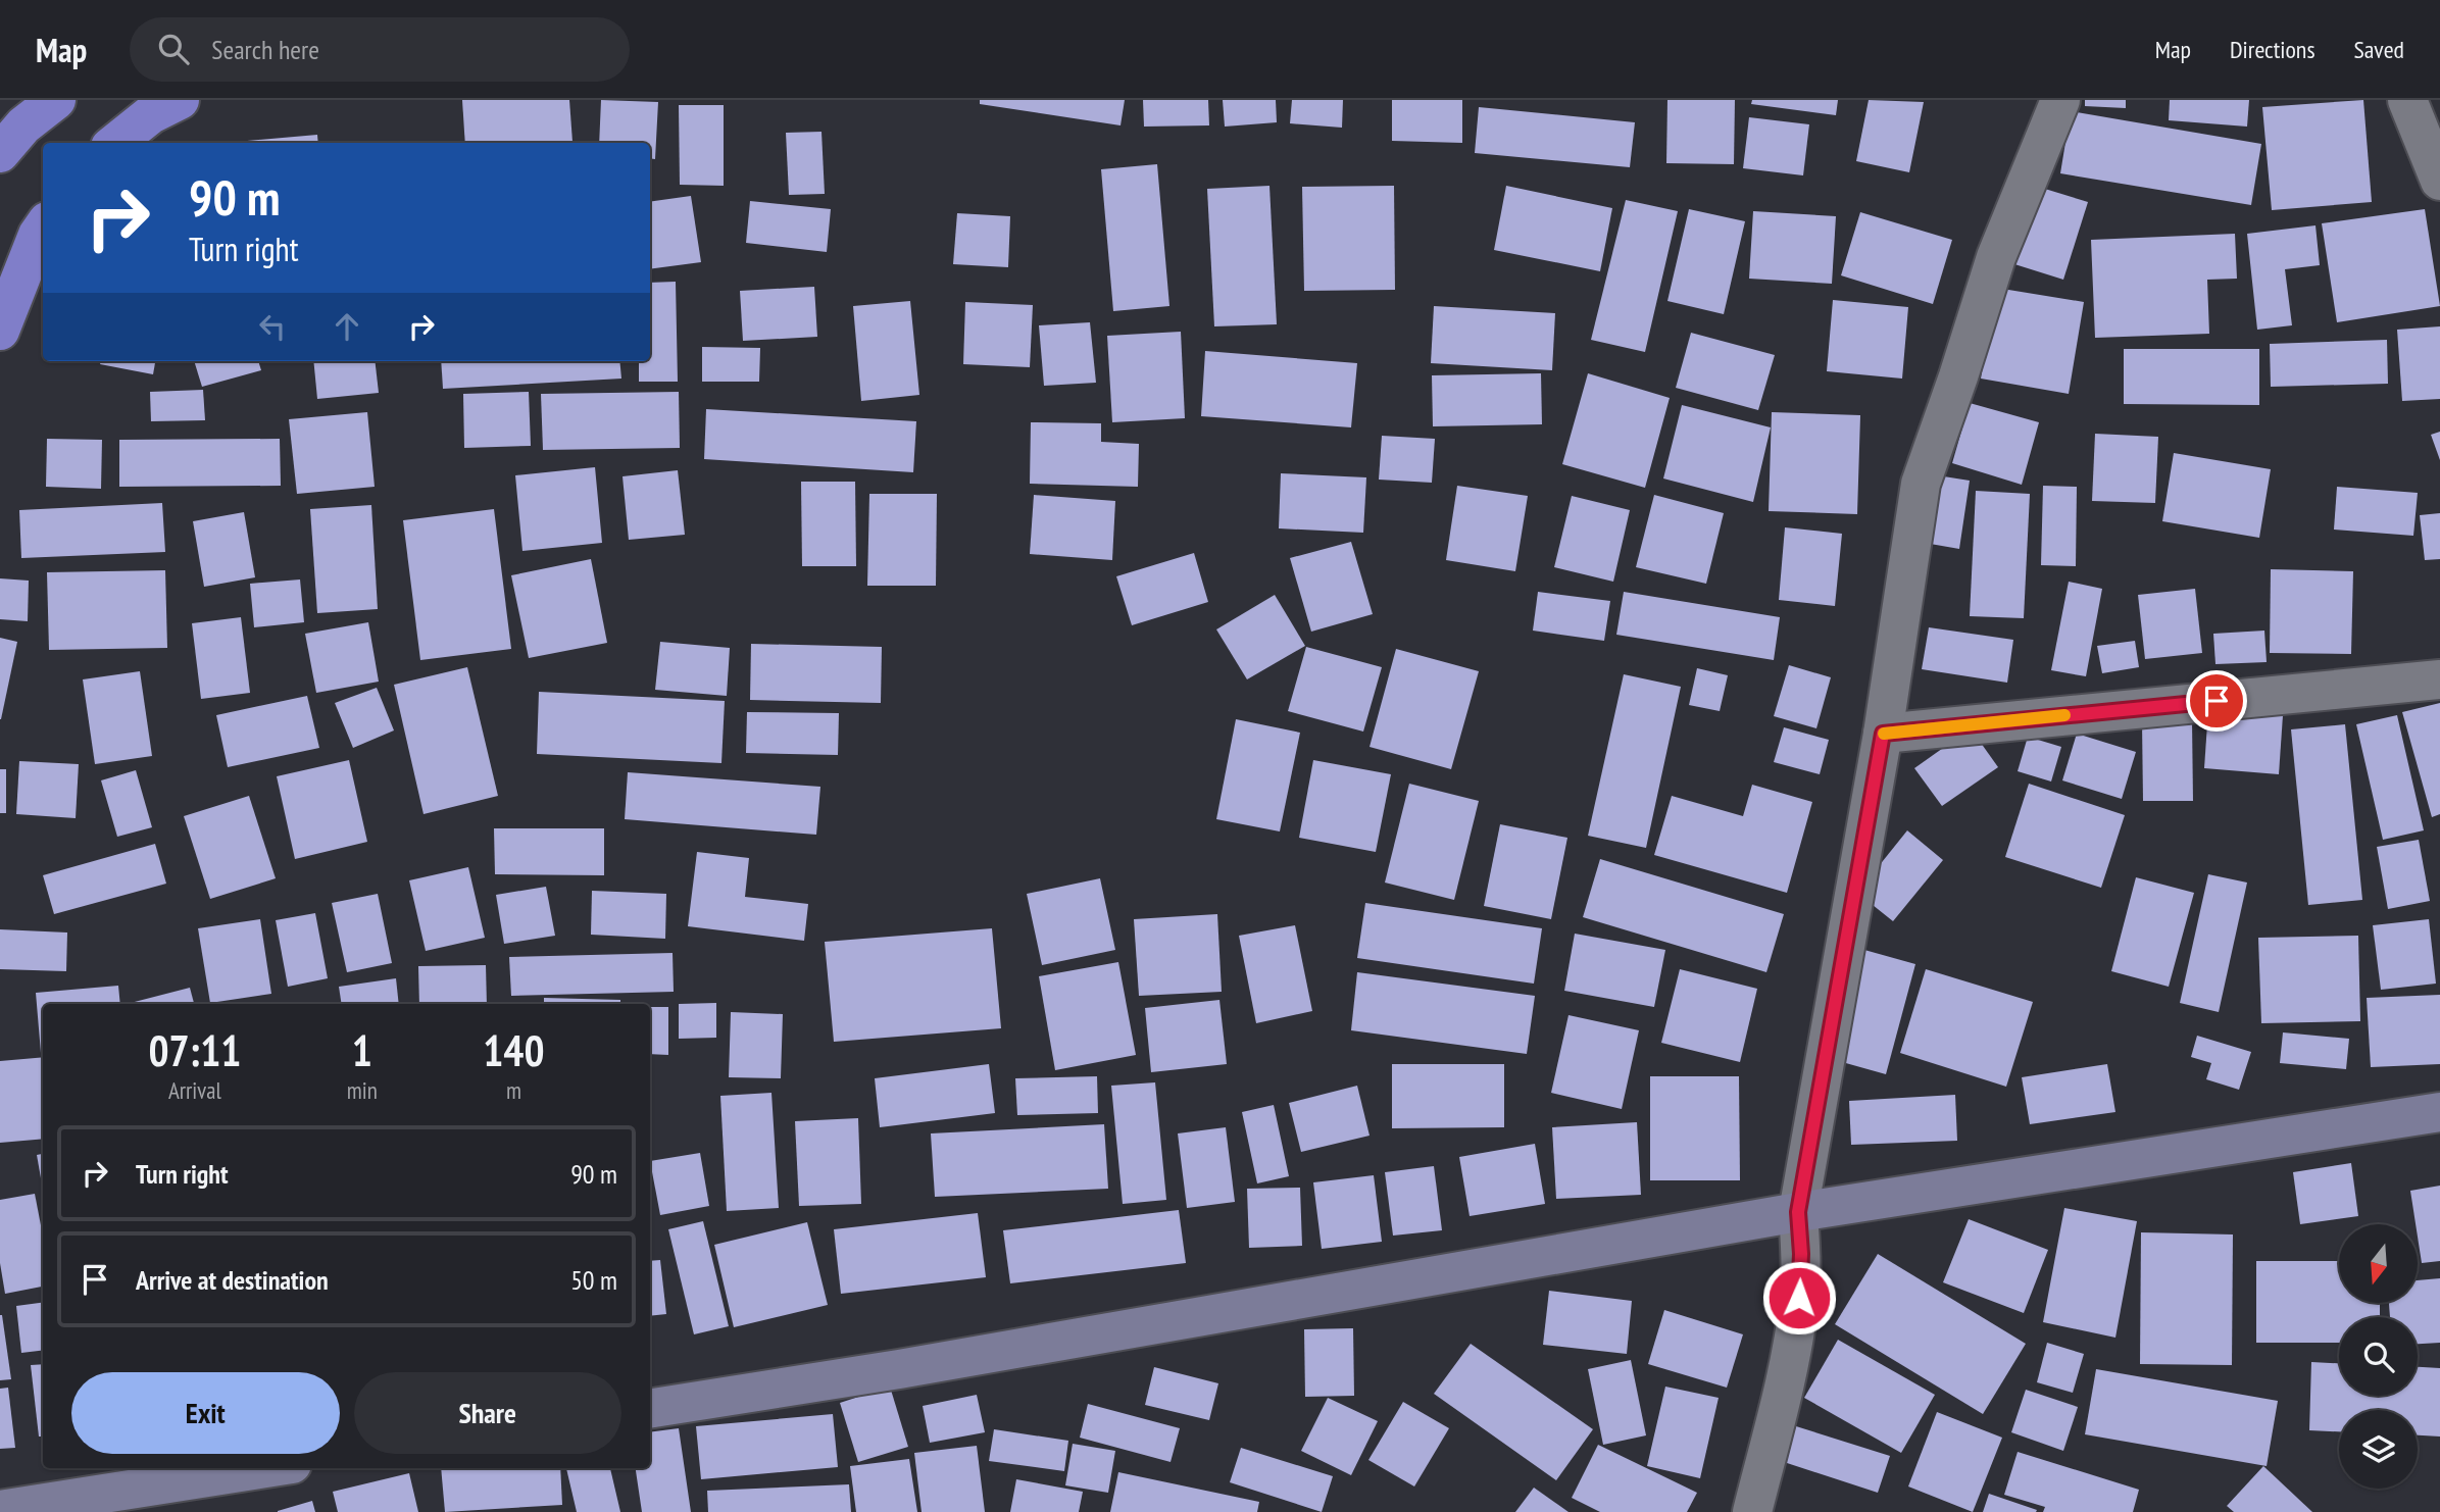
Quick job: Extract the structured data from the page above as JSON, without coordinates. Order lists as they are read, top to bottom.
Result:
{
  "north": "bottom",
  "page": {
    "header": "Map",
    "search": "Search here",
    "nav": ["Map", "Directions", "Saved"],
    "turn": ["90 m", "Turn right"],
    "eta": [
      "07:11",
      "Arrival",
      "1",
      "min",
      "140",
      "m"
    ],
    "list": [
      {
        "name": "Turn right",
        "value": "90 m"
      },
      {
        "name": "Arrive at destination",
        "value": "50 m"
      }
    ],
    "buttons": ["Exit", "Share"]
  }
}
